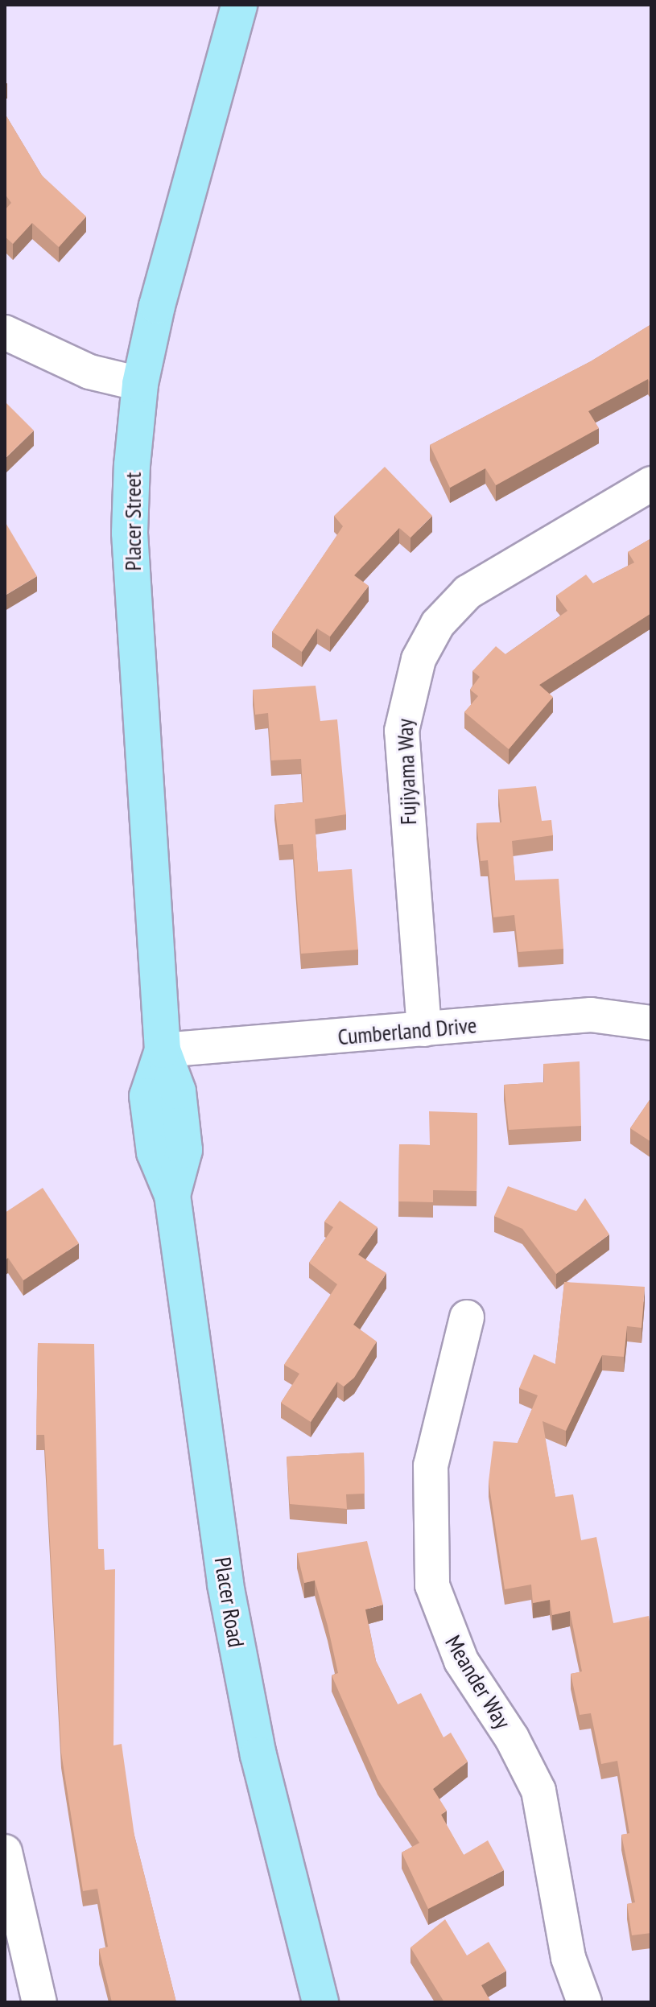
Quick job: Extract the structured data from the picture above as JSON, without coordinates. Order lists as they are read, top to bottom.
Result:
{
  "streets": {
    "main road": ["Placer Street", "Placer Road"],
    "street": ["Fujiyama Way", "Cumberland Drive", "Meander Way"]
  },
  "crossings": [
    ["Placer Street", "Cumberland Drive"],
    ["Placer Street", "Placer Road"],
    ["Fujiyama Way", "Cumberland Drive"],
    ["Cumberland Drive", "Placer Road"]
  ]
}
